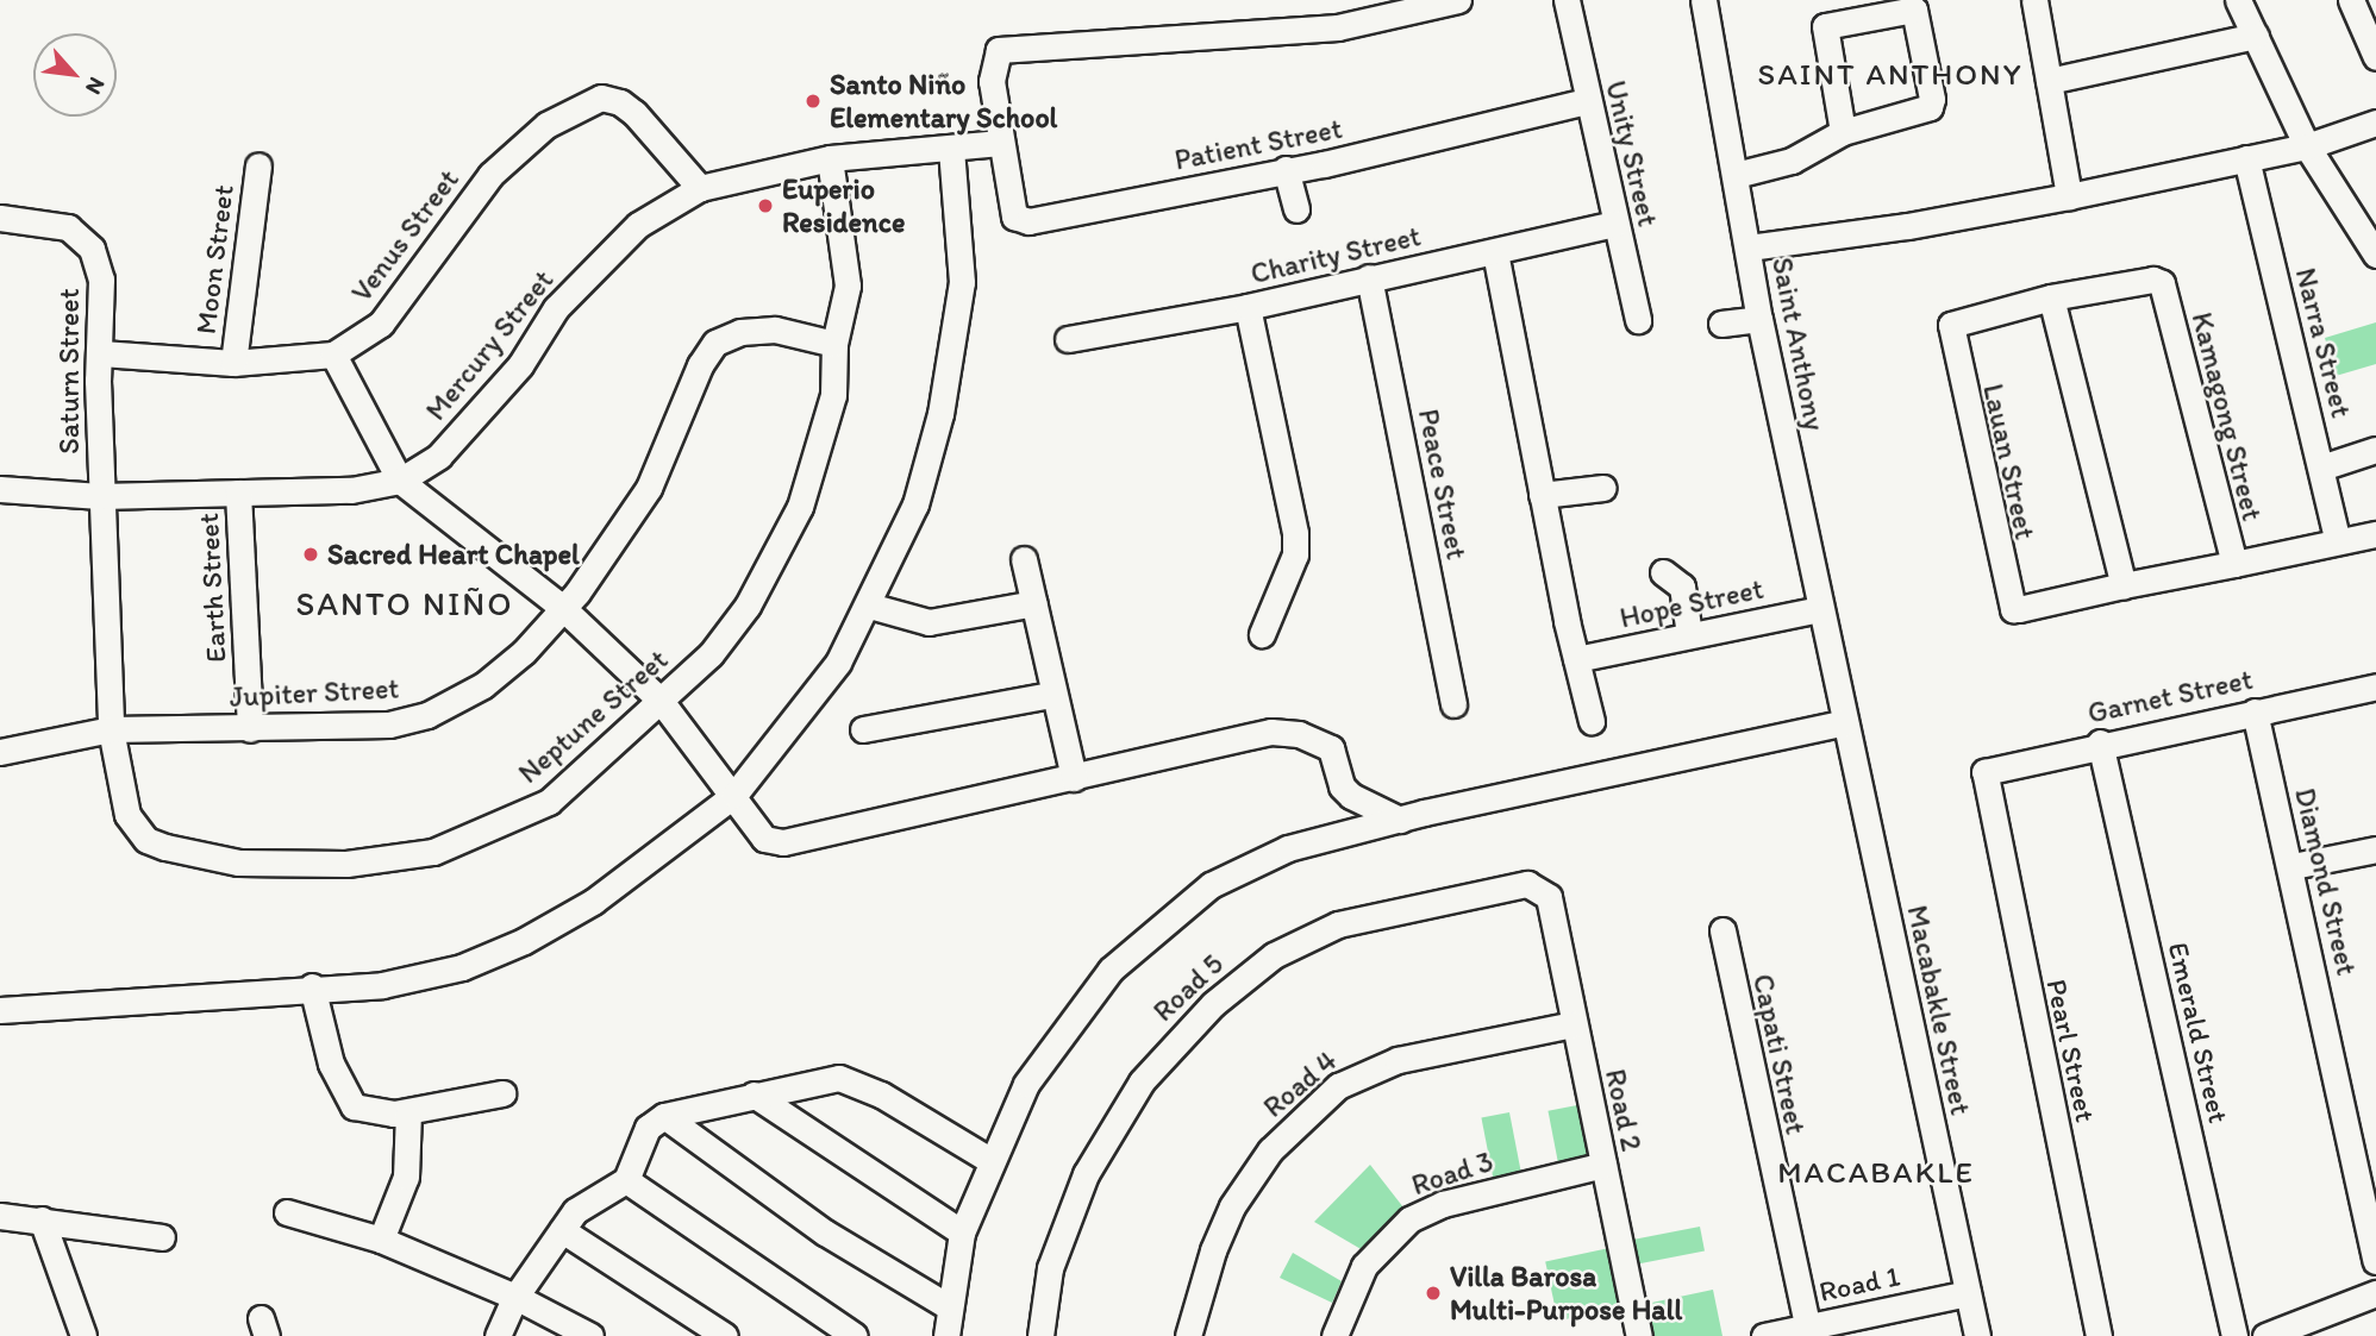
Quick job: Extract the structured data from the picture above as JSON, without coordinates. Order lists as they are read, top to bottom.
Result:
{
  "streets": {
    "street": [
      "Patient Street",
      "Unity Street",
      "Venus Street",
      "Charity Street",
      "Moon Street",
      "Narra Street",
      "Saint Anthony",
      "Mercury Street",
      "Saturn Street",
      "Kamagong Street",
      "Lauan Street",
      "Peace Street",
      "Earth Street",
      "Hope Street",
      "Jupiter Street",
      "Garnet Street",
      "Neptune Street",
      "Diamond Street",
      "Road 5",
      "Macabakle Street",
      "Emerald Street",
      "Pearl Street",
      "Capati Street",
      "Road 4",
      "Road 2",
      "Road 3",
      "Road 1"
    ]
  },
  "crossings": [
    ["Patient Street", "Unity Street"],
    ["Patient Street", "Mercury Street"],
    ["Unity Street", "Charity Street"],
    ["Venus Street", "Moon Street"],
    ["Venus Street", "Mercury Street"],
    ["Venus Street", "Saturn Street"],
    ["Charity Street", "Peace Street"],
    ["Saint Anthony", "Hope Street"],
    ["Saint Anthony", "Macabakle Street"],
    ["Mercury Street", "Saturn Street"],
    ["Mercury Street", "Earth Street"],
    ["Mercury Street", "Neptune Street"],
    ["Saturn Street", "Neptune Street"],
    ["Kamagong Street", "Lauan Street"],
    ["Earth Street", "Jupiter Street"],
    ["Jupiter Street", "Neptune Street"],
    ["Garnet Street", "Diamond Street"],
    ["Garnet Street", "Emerald Street"],
    ["Garnet Street", "Pearl Street"],
    ["Road 5", "Road 2"],
    ["Macabakle Street", "Road 1"],
    ["Capati Street", "Road 1"],
    ["Road 4", "Road 2"],
    ["Road 2", "Road 3"]
  ],
  "districts": ["SAINT ANTHONY", "SANTO NIÑO", "MACABAKLE"],
  "places": [
    "Santo Niño Elementary School",
    "Euperio Residence",
    "Sacred Heart Chapel",
    "Villa Barosa Multi-Purpose Hall"
  ],
  "north": "bottom right"
}
